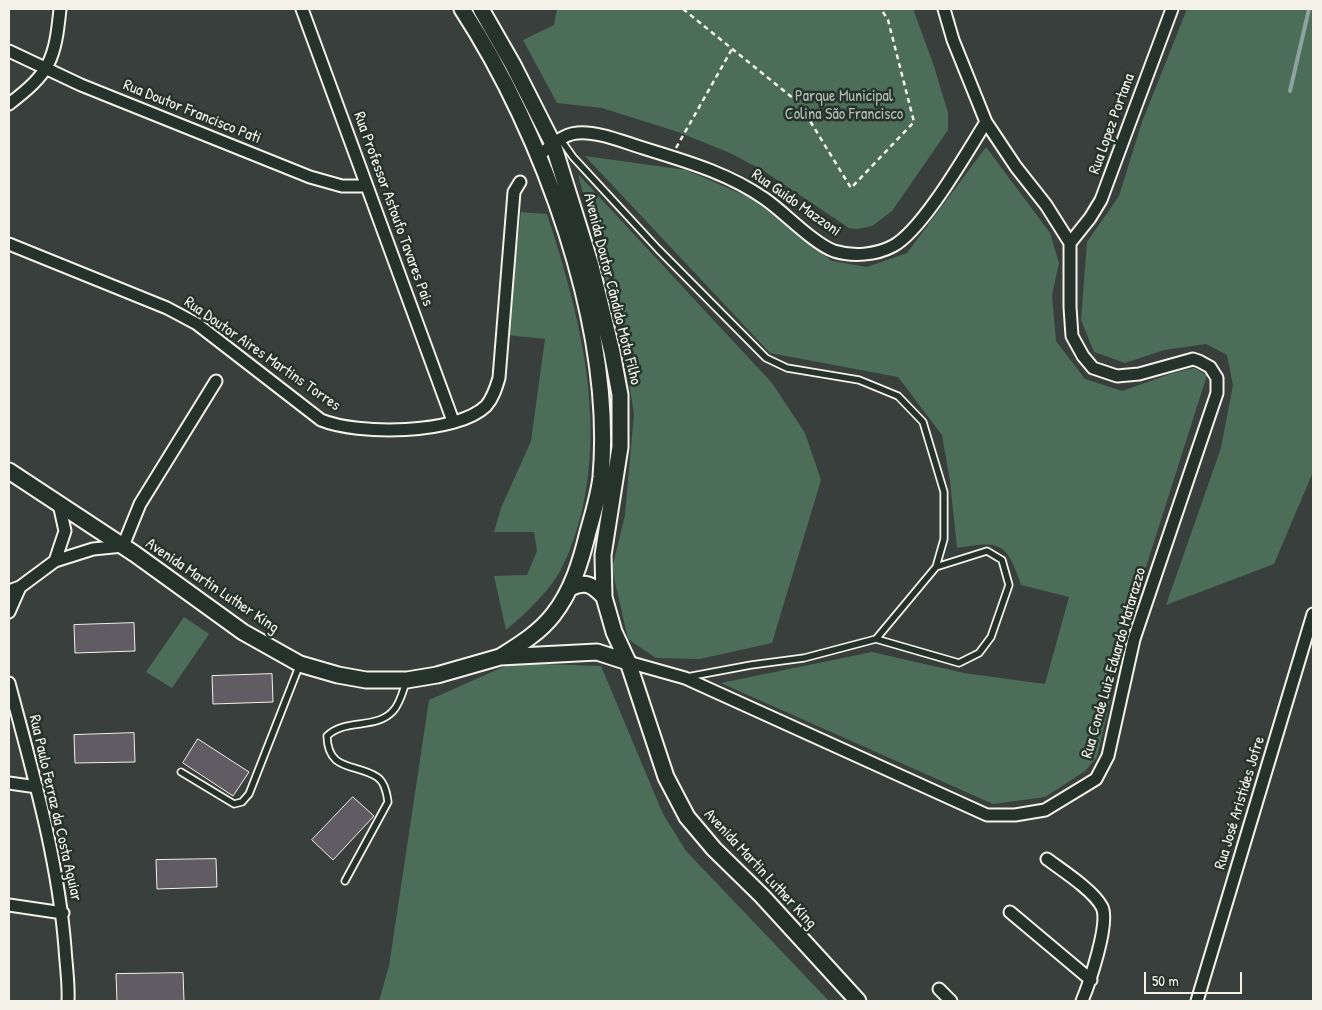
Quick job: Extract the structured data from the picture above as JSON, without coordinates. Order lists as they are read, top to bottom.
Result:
{
  "streets": {
    "main road": ["Avenida Doutor Cândido Mota Filho", "Avenida Martin Luther King"],
    "street": [
      "Rua Doutor Francisco Pati",
      "Rua Lopez Portana",
      "Rua Guido Mazzoni",
      "Rua Professor Astoufo Tavares Pais",
      "Rua Doutor Aires Martins Torres",
      "Rua Conde Luiz Eduardo Matarazzo",
      "Rua José Aristides Jofre",
      "Rua Paulo Ferraz da Costa Aguiar"
    ]
  },
  "crossings": [
    ["Rua Doutor Francisco Pati", "Rua Professor Astoufo Tavares Pais"],
    ["Rua Lopez Portana", "Rua Conde Luiz Eduardo Matarazzo"],
    ["Rua Guido Mazzoni", "Avenida Doutor Cândido Mota Filho"],
    ["Rua Professor Astoufo Tavares Pais", "Rua Doutor Aires Martins Torres"],
    ["Avenida Doutor Cândido Mota Filho", "Avenida Martin Luther King"],
    ["Avenida Martin Luther King", "Rua Conde Luiz Eduardo Matarazzo"]
  ],
  "parks": ["Parque Municipal Colina São Francisco"],
  "scale_bar": "50 m"
}
